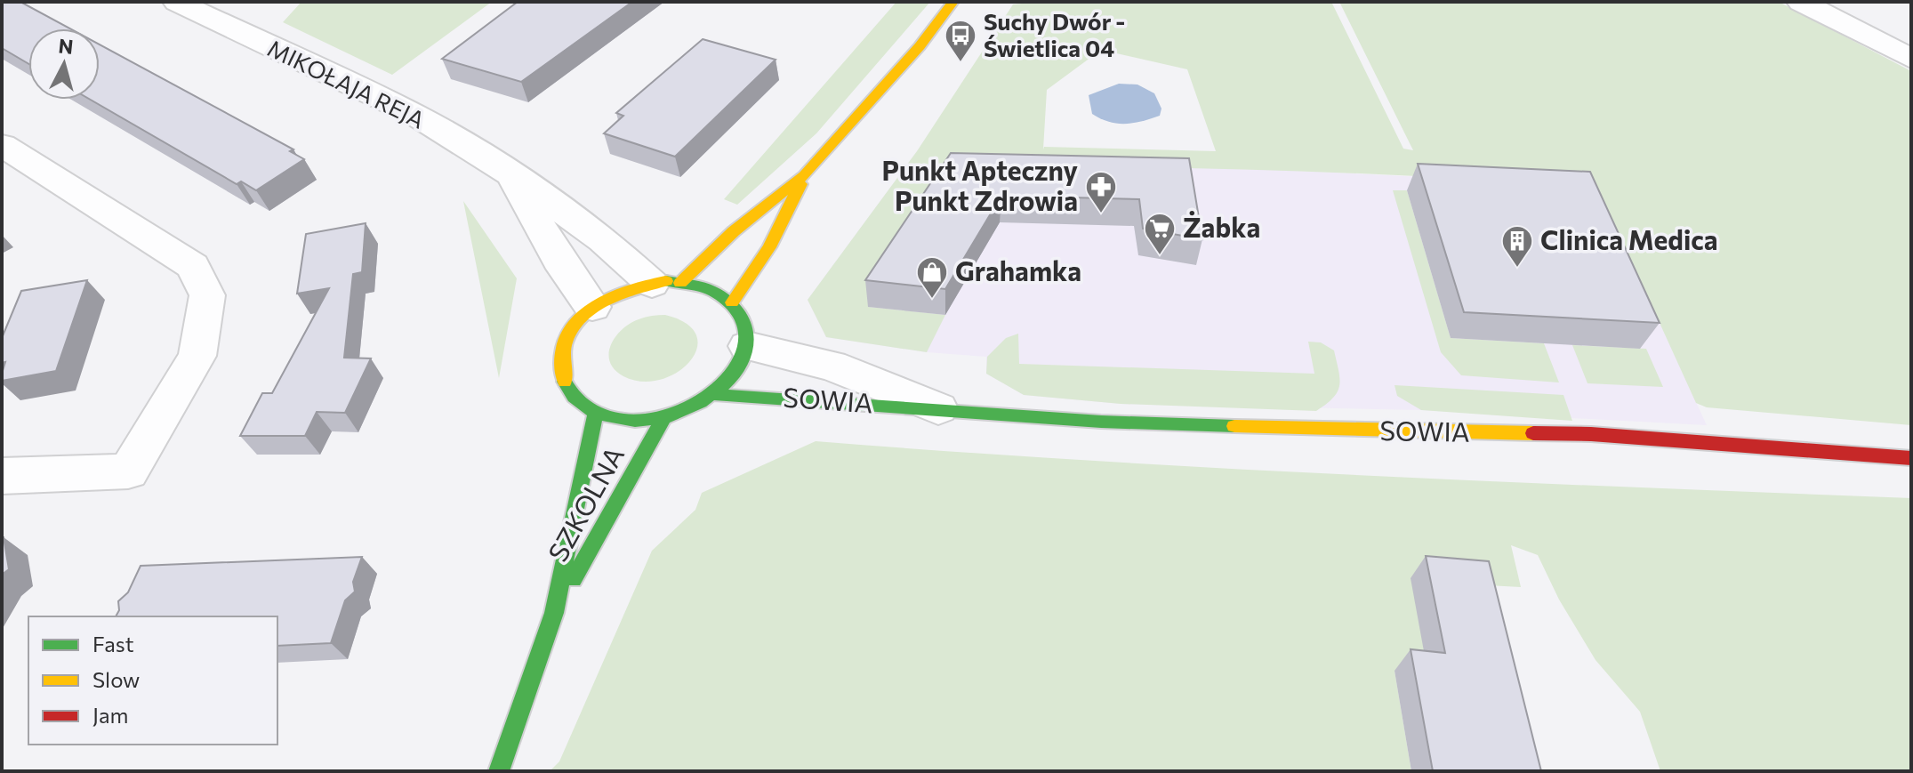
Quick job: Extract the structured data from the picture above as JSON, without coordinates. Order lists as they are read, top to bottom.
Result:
{
  "streets": {
    "street": ["MIKOŁAJA REJA", "SOWIA", "SZKOLNA"]
  },
  "crossings": [
    ["MIKOŁAJA REJA", "SOWIA"],
    ["MIKOŁAJA REJA", "SZKOLNA"],
    ["SOWIA", "SZKOLNA"]
  ],
  "places": {
    "bus stop": ["Suchy Dwór - Świetlica 04"],
    "pharmacy": ["Punkt Apteczny Punkt Zdrowia"],
    "supermarket": ["Żabka"],
    "building": ["Clinica Medica"],
    "shop": ["Grahamka"]
  },
  "legend": ["Fast", "Slow", "Jam"],
  "north": "top"
}
